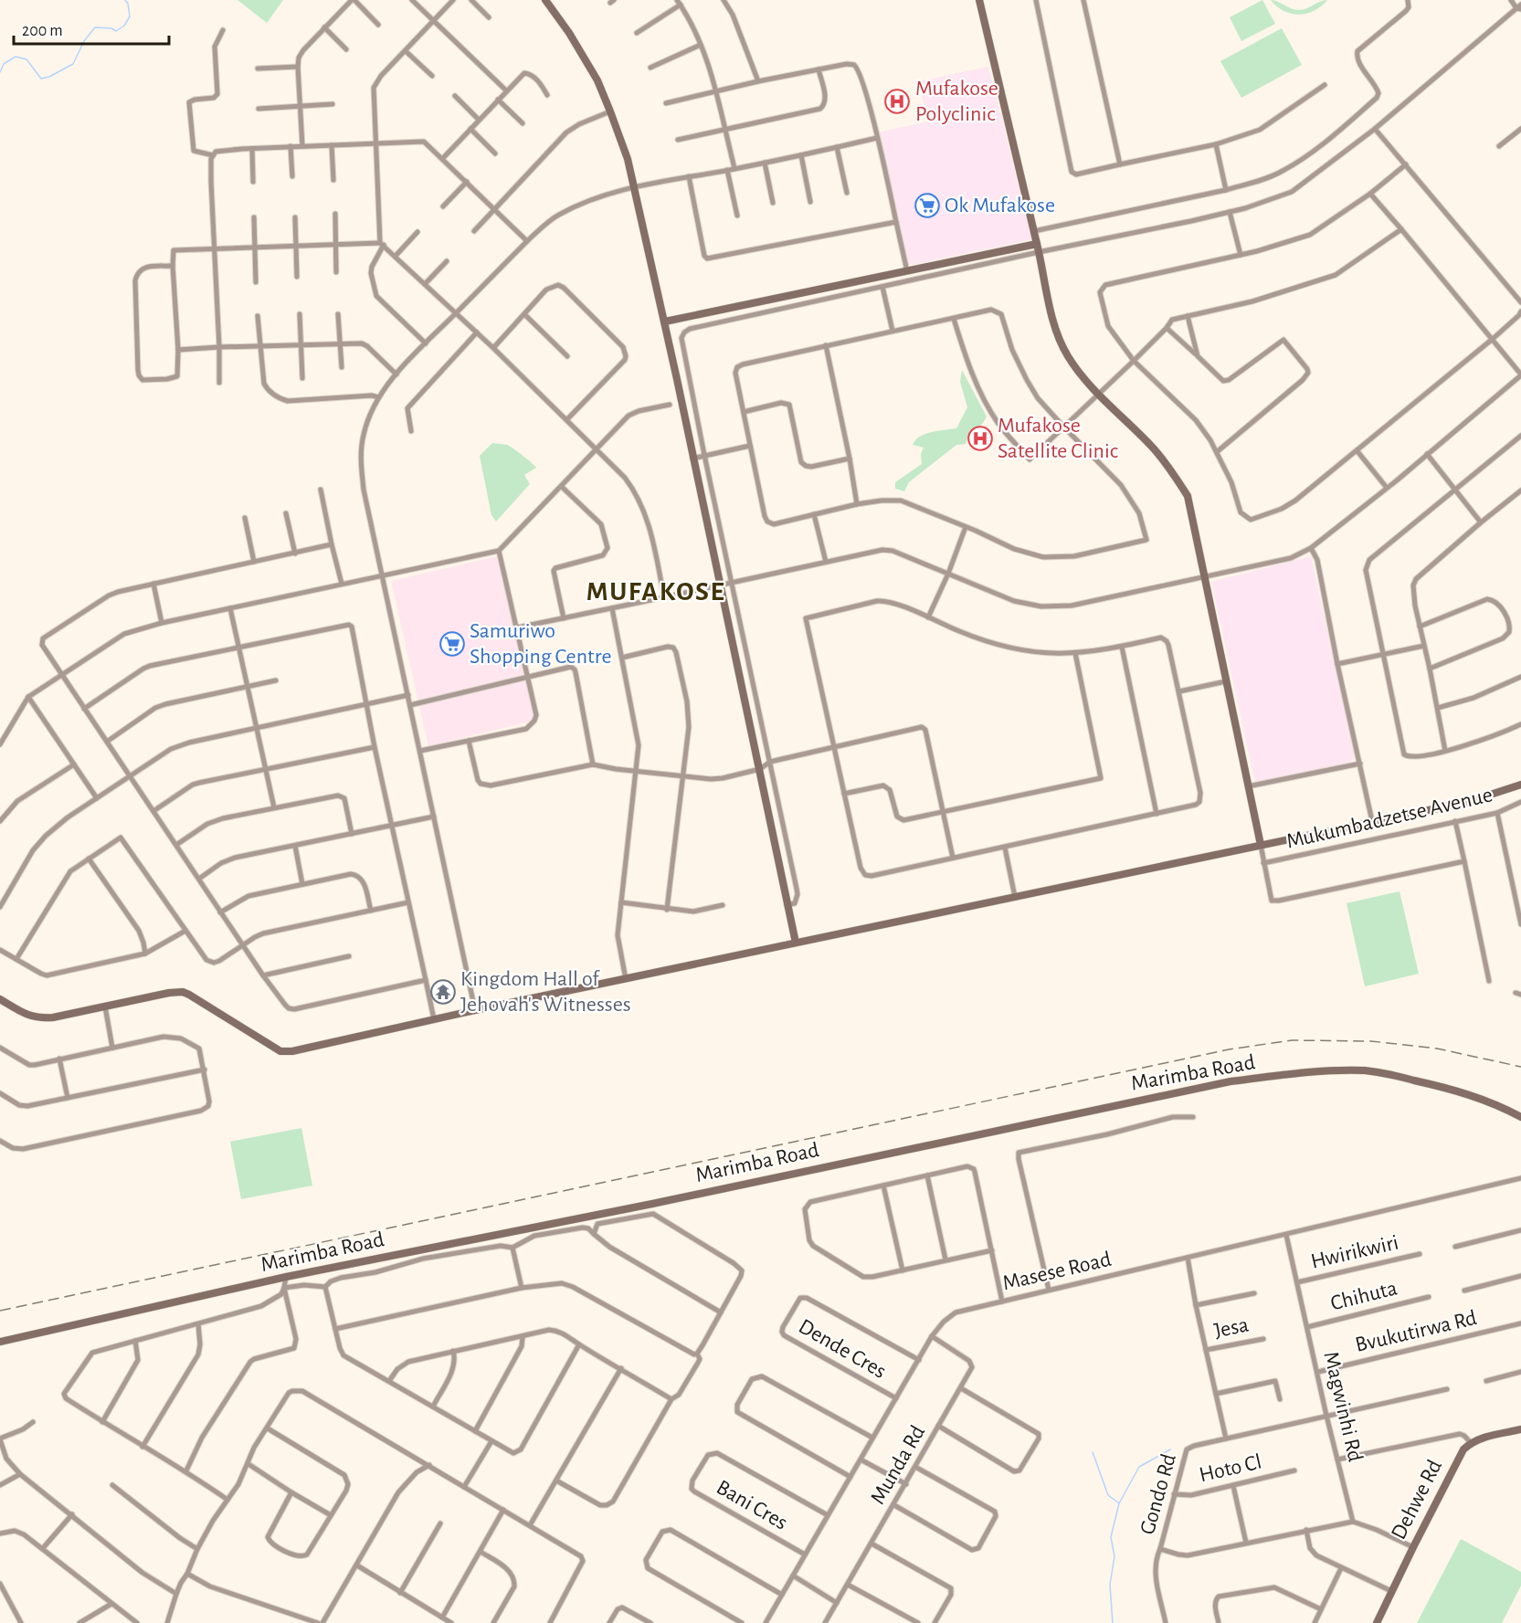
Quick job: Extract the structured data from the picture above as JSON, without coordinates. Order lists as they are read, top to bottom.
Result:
{
  "streets": {
    "street": [
      "Mukumbadzetse Avenue",
      "Marimba Road",
      "Hwirikwiri",
      "Masese Road",
      "Chihuta",
      "Jesa",
      "Bvukutirwa Rd",
      "Dende Cres",
      "Magwinhi Rd",
      "Munda Rd",
      "Hoto Cl",
      "Gondo Rd",
      "Dehwe Rd",
      "Bani Cres"
    ]
  },
  "crossings": [
    ["Hwirikwiri", "Magwinhi Rd"],
    ["Masese Road", "Dende Cres"],
    ["Masese Road", "Magwinhi Rd"],
    ["Masese Road", "Munda Rd"],
    ["Masese Road", "Bani Cres"],
    ["Chihuta", "Magwinhi Rd"],
    ["Bvukutirwa Rd", "Magwinhi Rd"],
    ["Magwinhi Rd", "Gondo Rd"],
    ["Hoto Cl", "Gondo Rd"]
  ],
  "districts": ["MUFAKOSE"],
  "places": {
    "hospital": ["Mufakose Polyclinic", "Mufakose Satellite Clinic"],
    "supermarket": ["Ok Mufakose", "Samuriwo Shopping Centre"],
    "temple": ["Kingdom Hall of Jehovah's Witnesses"]
  },
  "scale_bar": "200 m"
}
